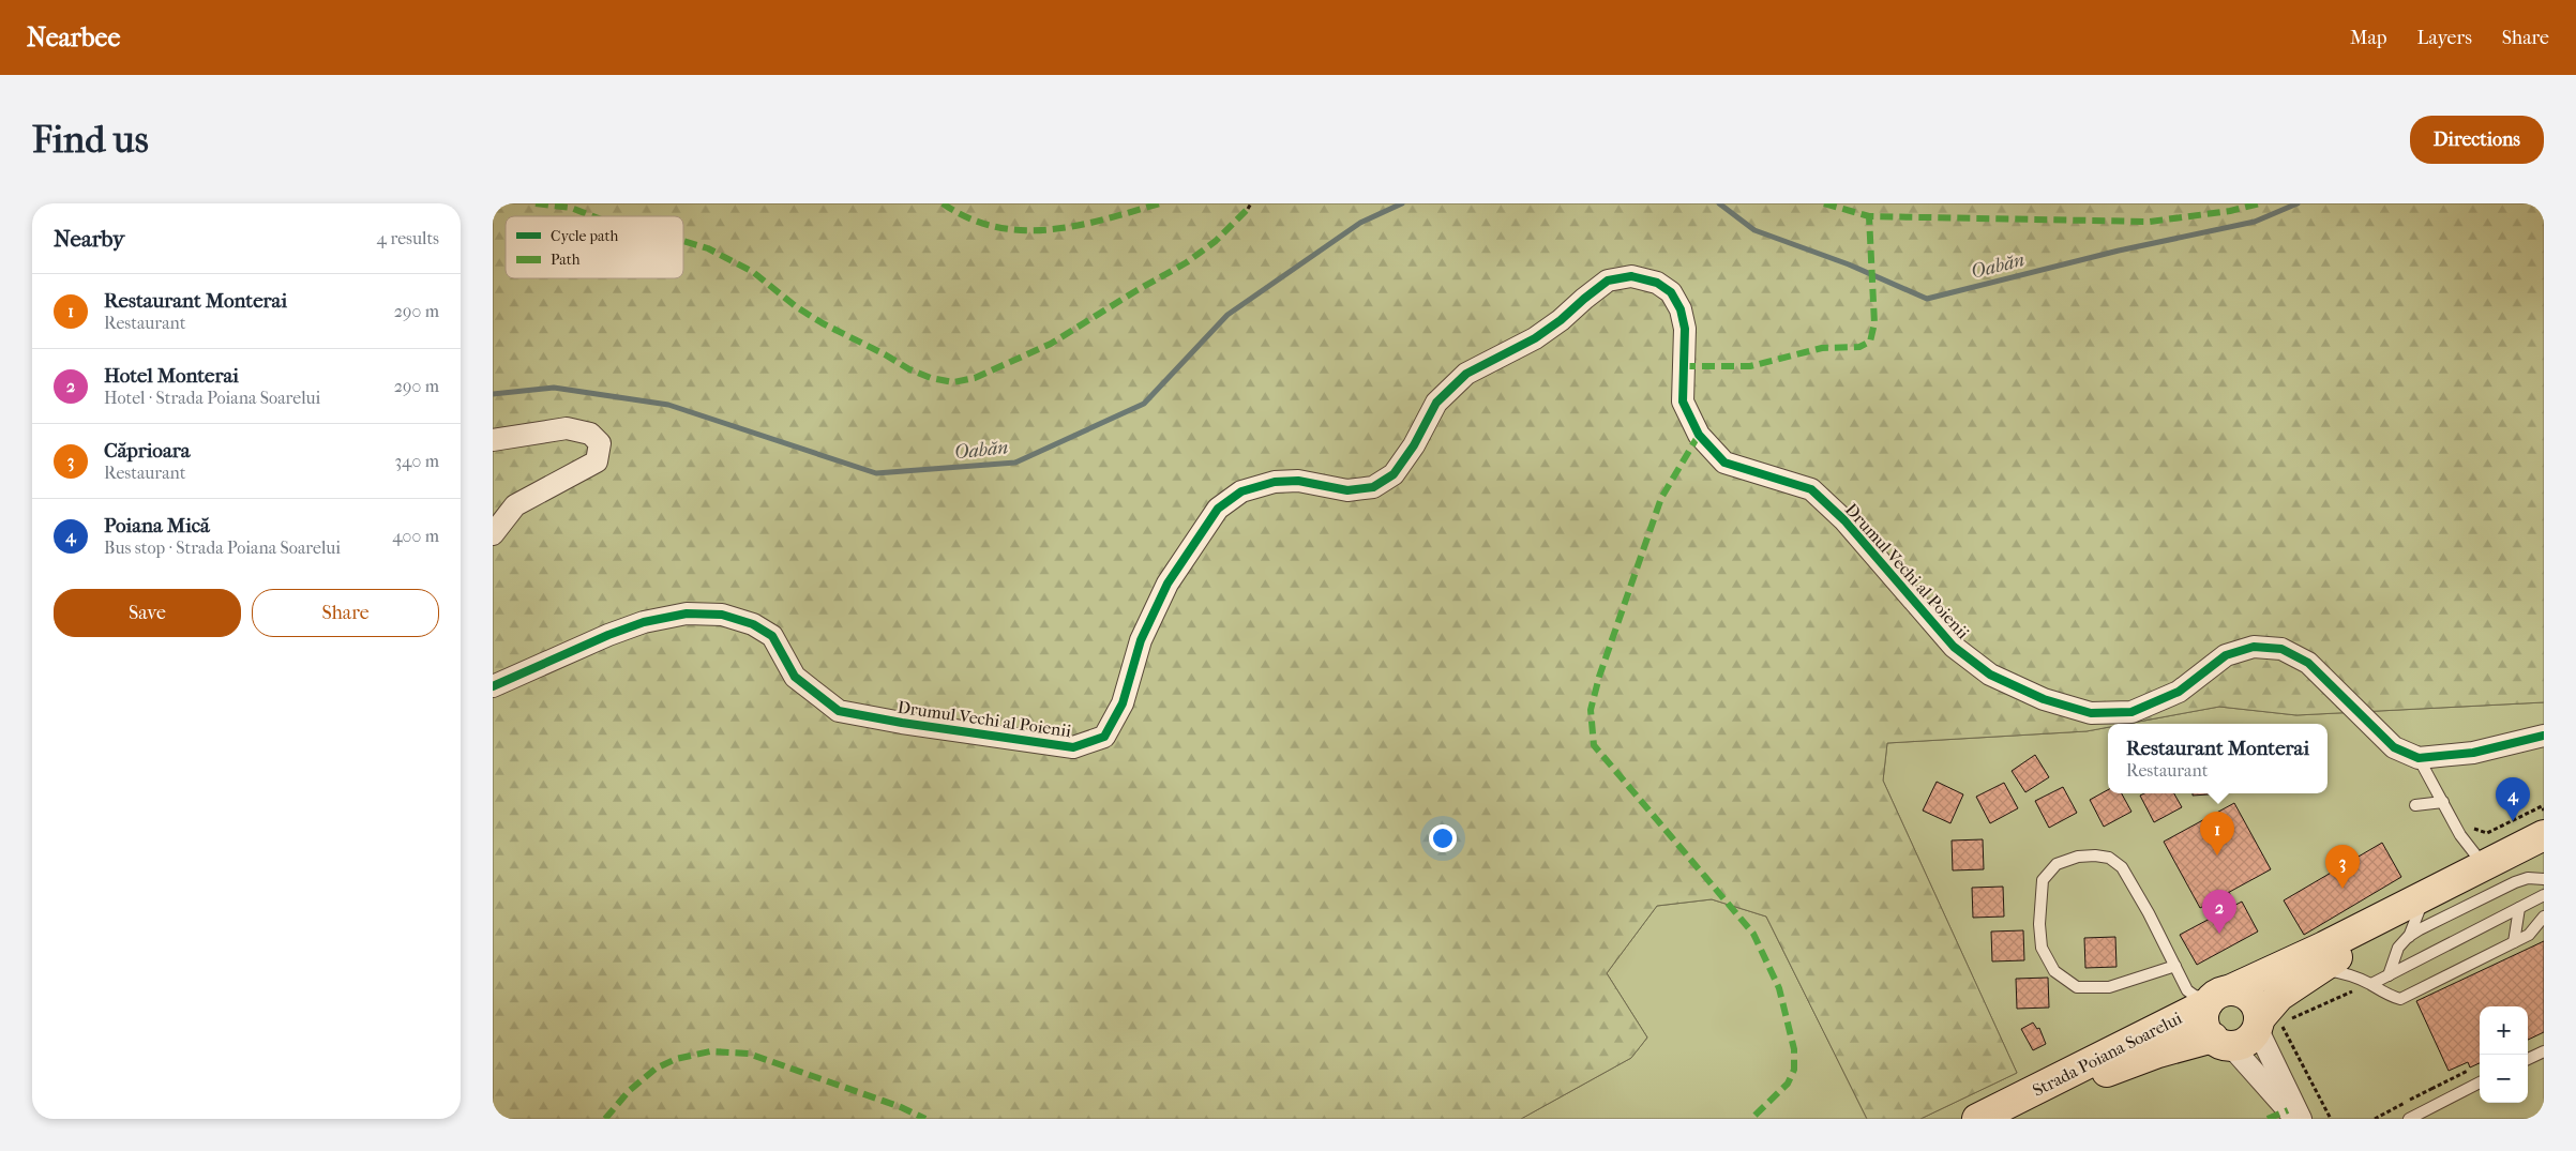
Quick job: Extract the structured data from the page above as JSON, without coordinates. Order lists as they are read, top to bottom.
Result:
{
  "streets": {
    "main road": ["Strada Poiana Soarelui"],
    "street": ["Drumul Vechi al Poienii"]
  },
  "water": ["Oabăn"],
  "legend": ["Cycle path", "Path"],
  "page": {
    "header": "Nearbee",
    "nav": ["Map", "Layers", "Share"],
    "buttons": [
      "Directions",
      ["Save", "Share"]
    ],
    "title": "Find us",
    "heading": ["Nearby", "4 results"],
    "list": [
      {
        "mark": "1",
        "name": "Restaurant Monterai",
        "note": "Restaurant",
        "value": "290 m"
      },
      {
        "mark": "2",
        "name": "Hotel Monterai",
        "note": "Hotel · Strada Poiana Soarelui",
        "value": "290 m"
      },
      {
        "mark": "3",
        "name": "Căprioara",
        "note": "Restaurant",
        "value": "340 m"
      },
      {
        "mark": "4",
        "name": "Poiana Mică",
        "note": "Bus stop · Strada Poiana Soarelui",
        "value": "400 m"
      }
    ],
    "popup": ["Restaurant Monterai", "Restaurant"],
    "pins": [
      "4",
      "1",
      "3",
      "2"
    ],
    "map_buttons": ["+", "−"]
  }
}
